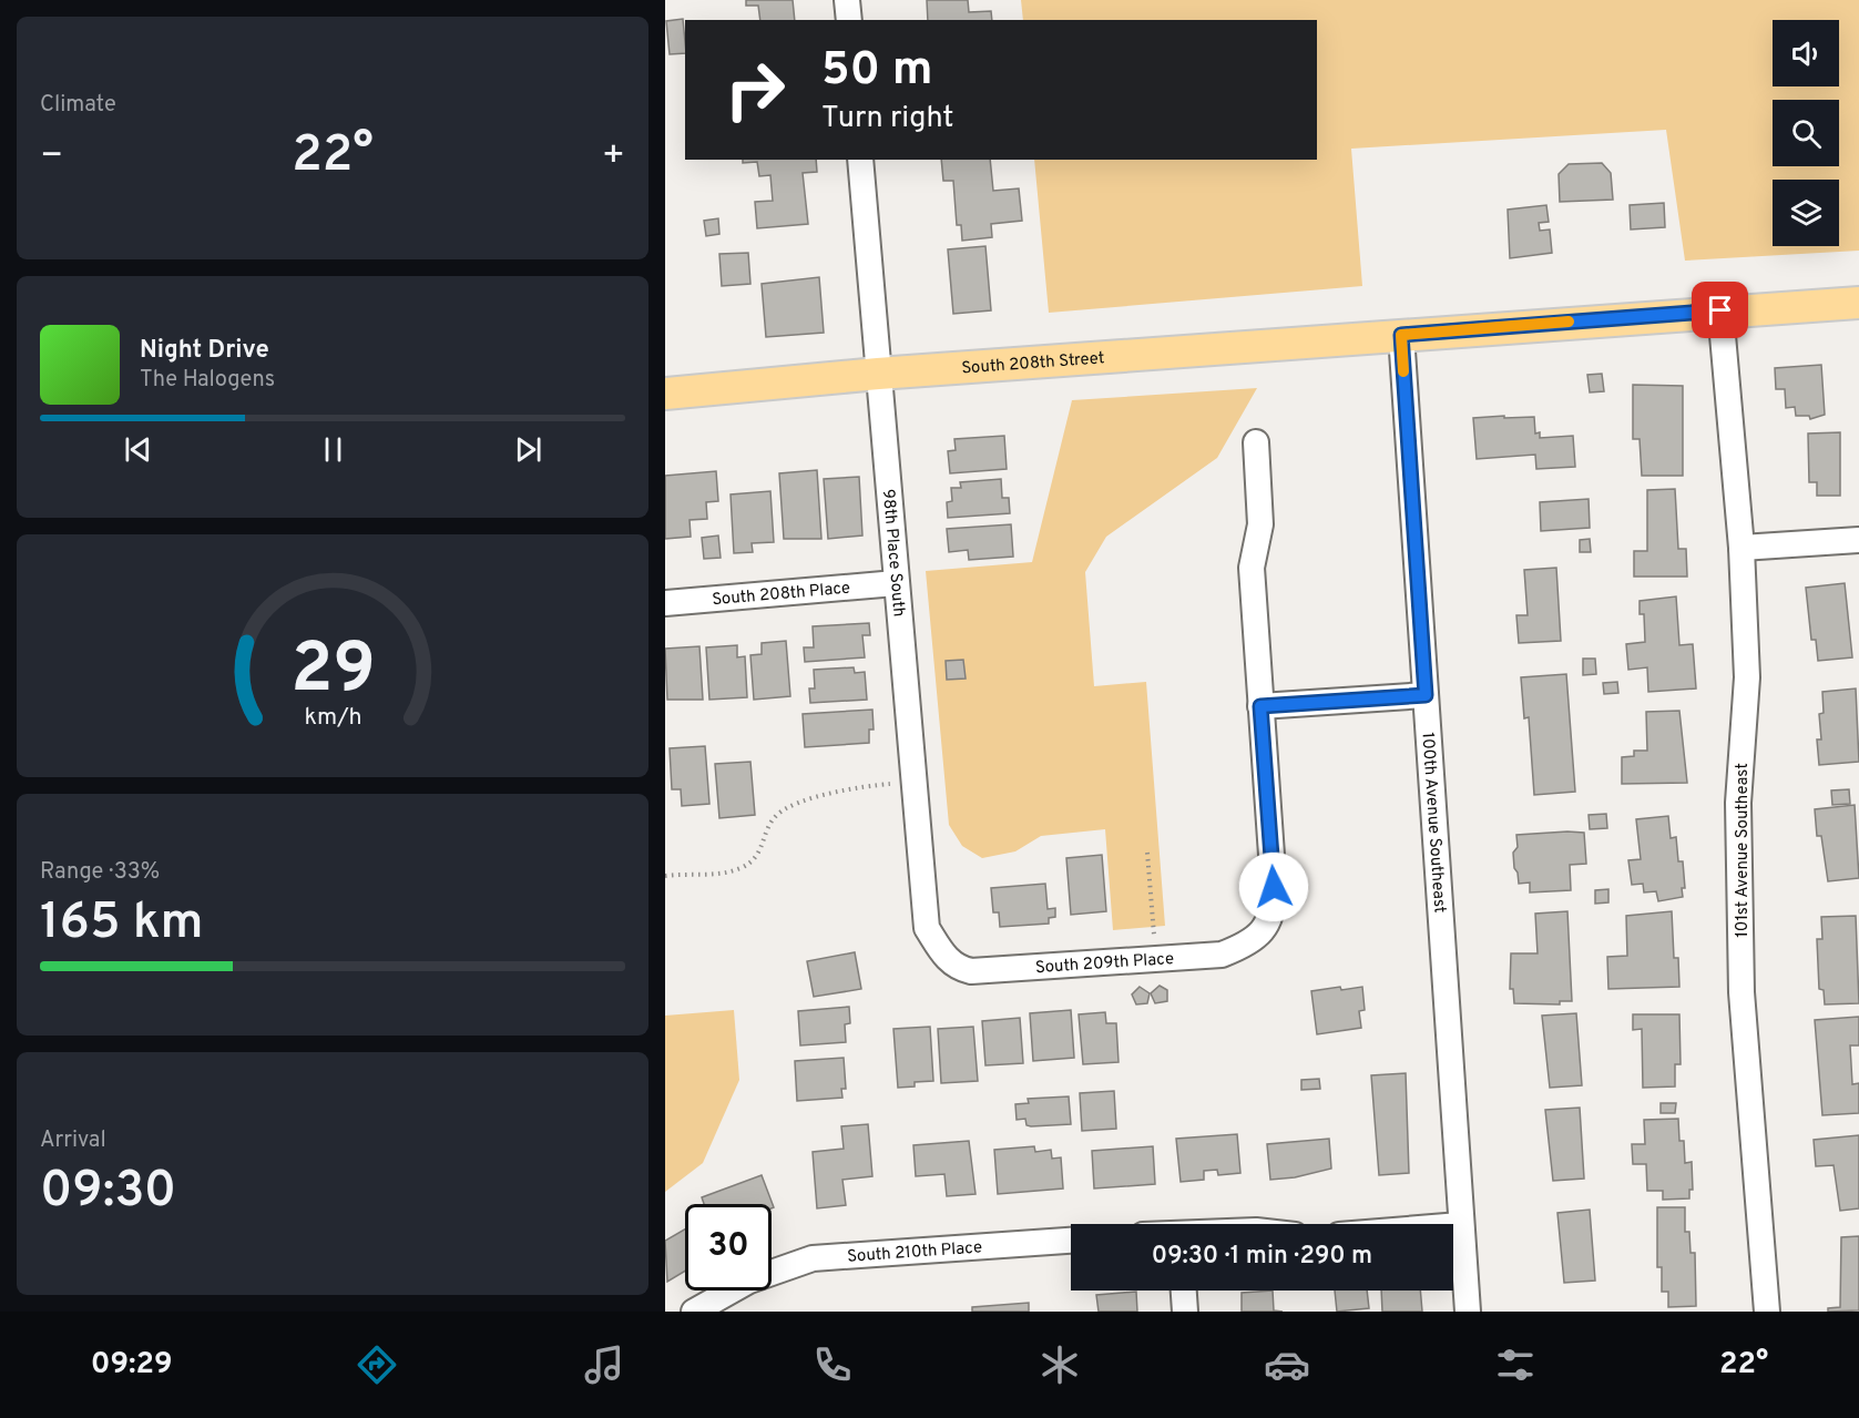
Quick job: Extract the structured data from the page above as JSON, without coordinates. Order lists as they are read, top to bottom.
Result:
{
  "streets": {
    "main road": ["South 208th Street"],
    "street": [
      "98th Place South",
      "South 208th Place",
      "100th Avenue Southeast",
      "101st Avenue Southeast",
      "South 209th Place",
      "South 210th Place"
    ]
  },
  "crossings": [
    ["South 208th Street", "98th Place South"],
    ["South 208th Street", "100th Avenue Southeast"],
    ["South 208th Street", "101st Avenue Southeast"],
    ["98th Place South", "South 208th Place"],
    ["98th Place South", "South 209th Place"]
  ],
  "page": {
    "tile": [
      "Climate",
      ["Range · 33%", "165 km"],
      ["Arrival", "09:30"]
    ],
    "turn": ["50 m", "Turn right"],
    "heat": ["−", "22°", "+"],
    "song": ["Night Drive", "The Halogens"],
    "limit": "30",
    "trip": "09:30 · 1 min · 290 m",
    "tabs": ["09:29", "22°"],
    "gauge": ["29", "km/h"]
  }
}
